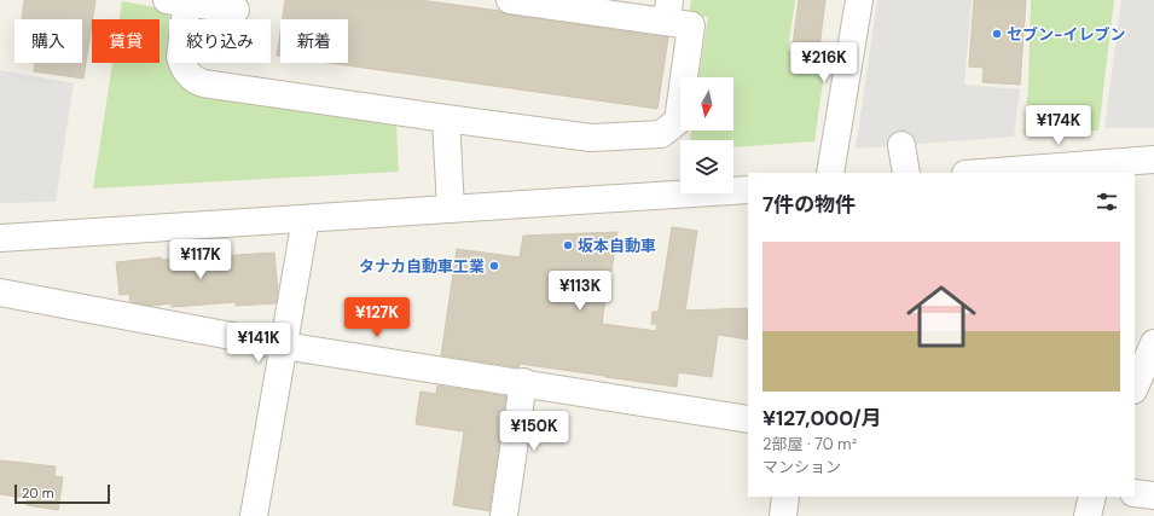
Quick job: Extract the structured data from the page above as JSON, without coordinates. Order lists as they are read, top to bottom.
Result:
{
  "places": ["セブン-イレブン", "坂本自動車", "タナカ自動車工業"],
  "scale_bar": "20 m",
  "north": "bottom",
  "page": {
    "chip": [
      "購入",
      "賃貸",
      "絞り込み",
      "新着"
    ],
    "price": [
      "¥216K",
      "¥174K",
      "¥117K",
      "¥113K",
      "¥127K",
      "¥141K",
      "¥150K"
    ],
    "heading": "7件の物件",
    "list": [
      {
        "name": "¥127,000/月",
        "note": "2部屋 · 70 m² · マンション"
      }
    ],
    "scale": "20 m"
  }
}
